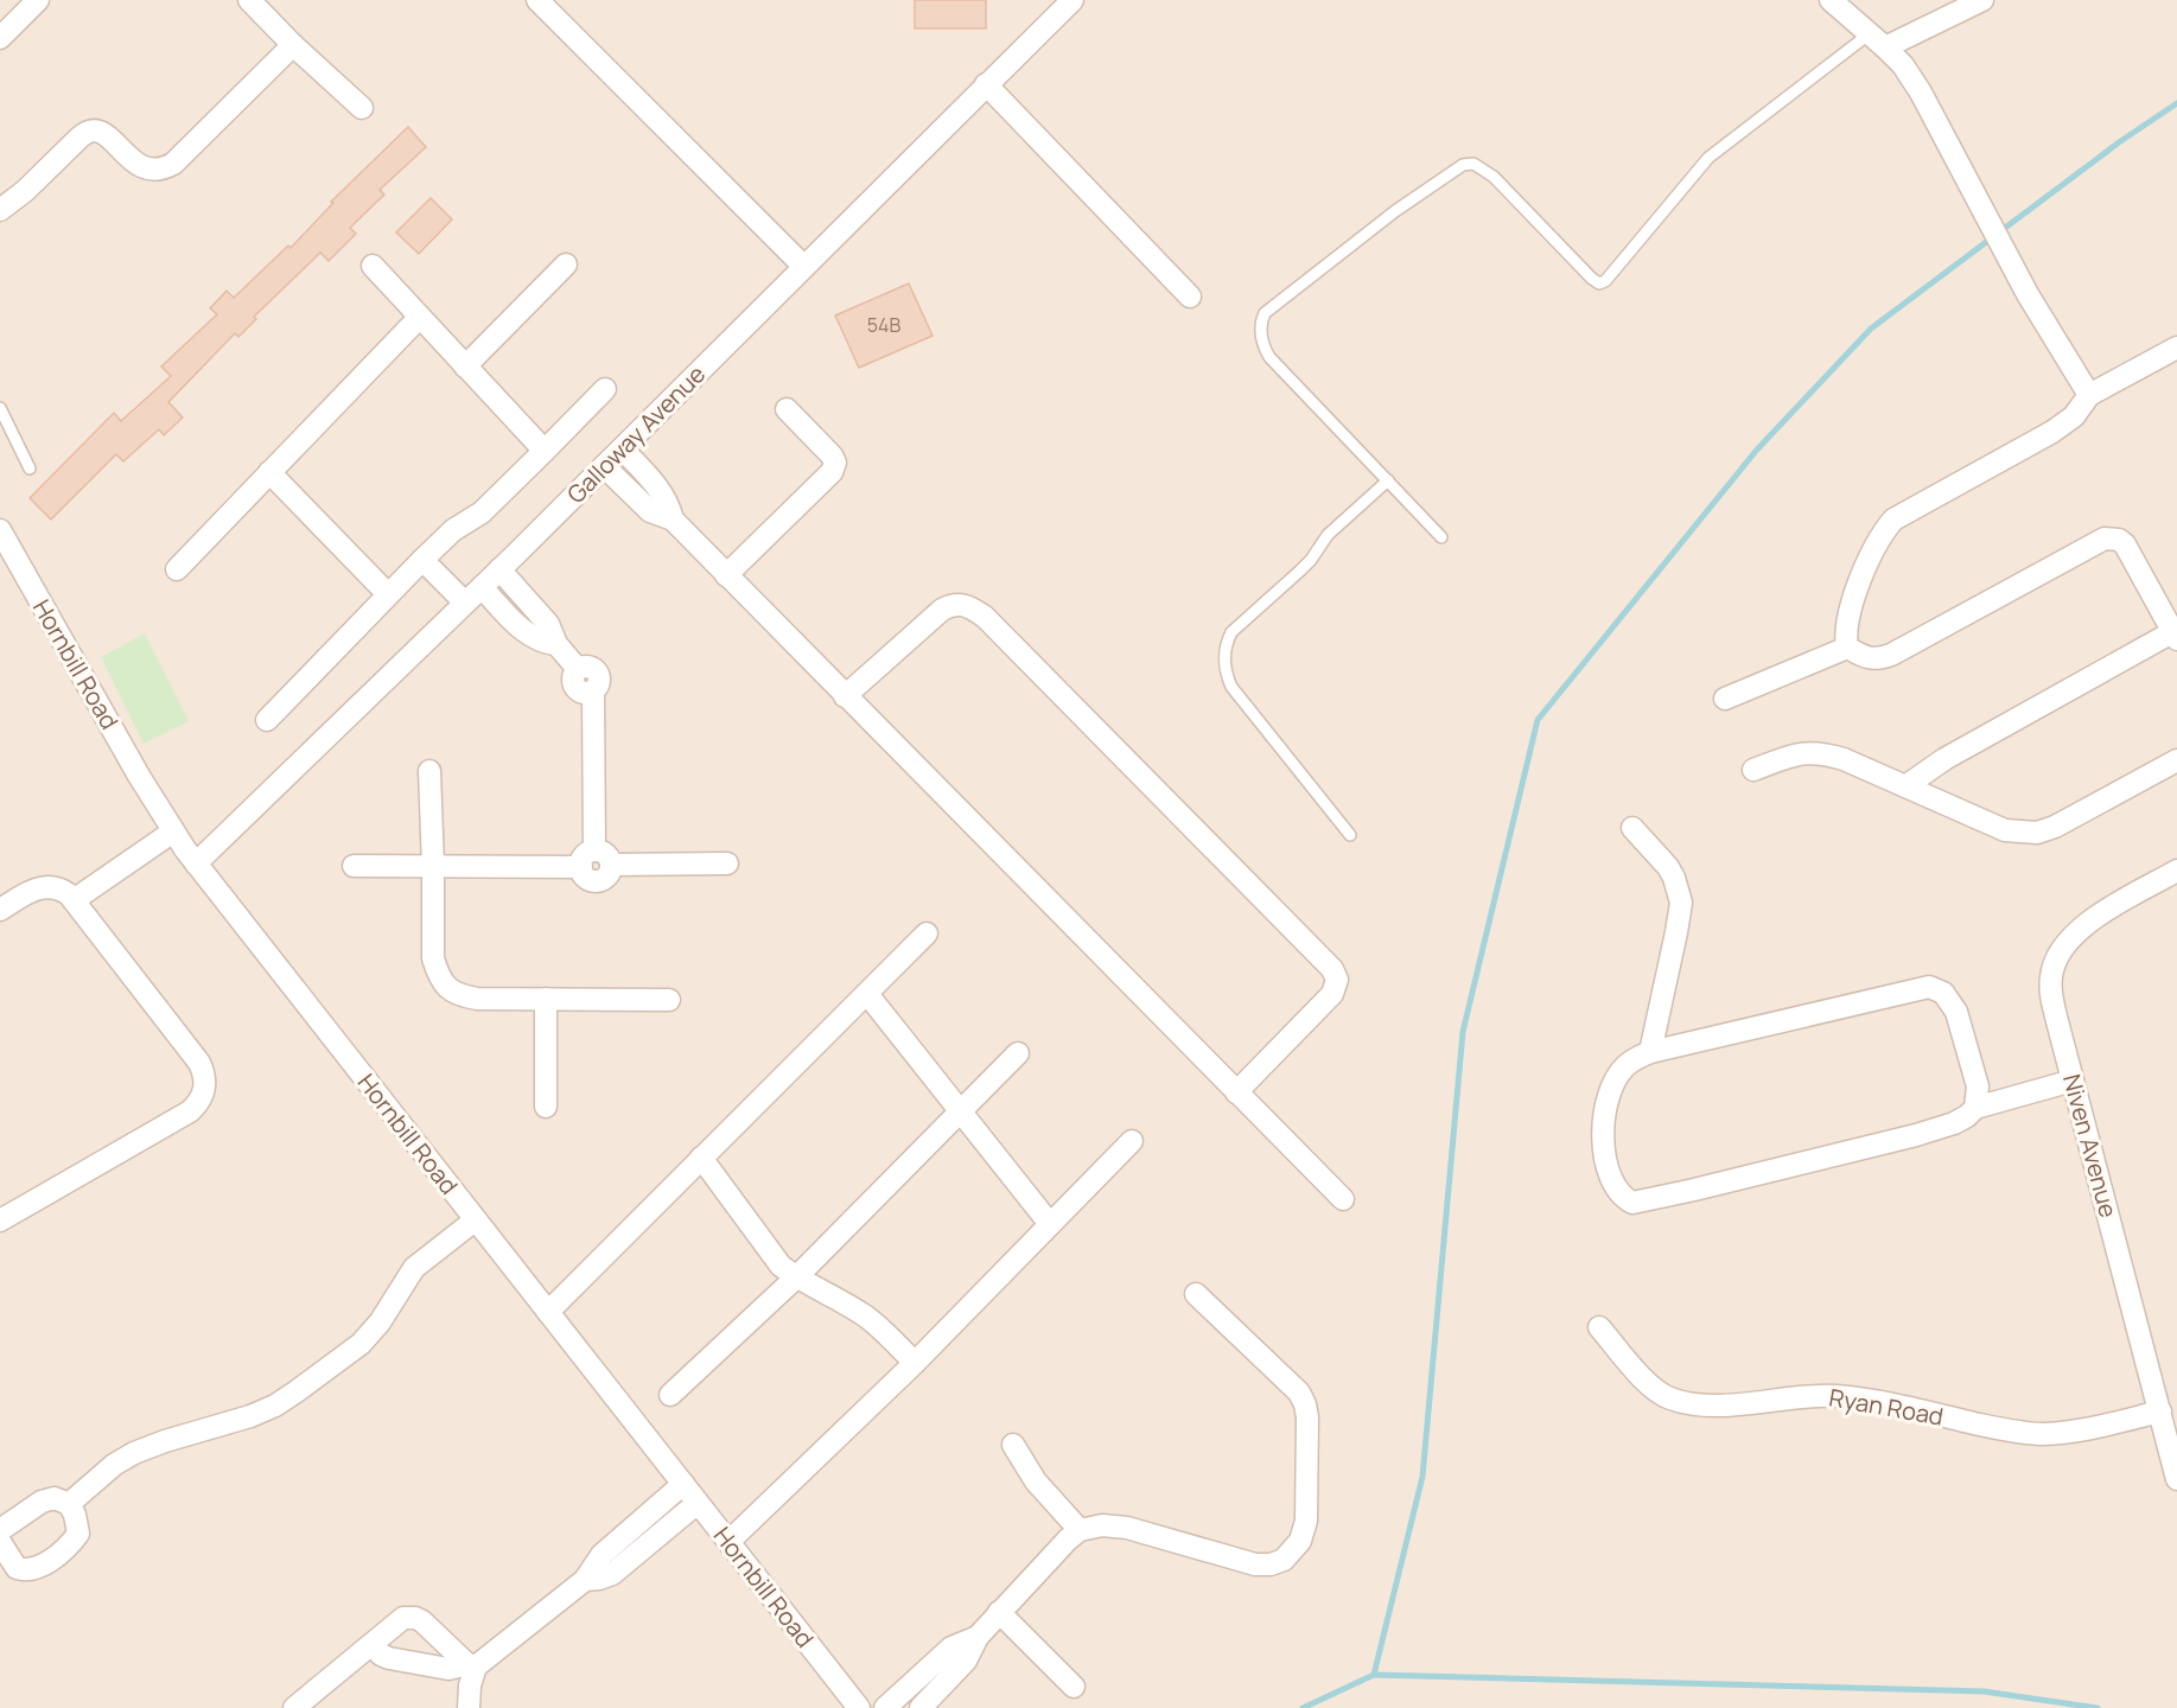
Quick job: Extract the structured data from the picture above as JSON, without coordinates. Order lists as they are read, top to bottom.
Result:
{
  "streets": {
    "street": [
      "Galloway Avenue",
      "Hornbill Road",
      "Niven Avenue",
      "Ryan Road"
    ]
  },
  "crossings": [
    ["Galloway Avenue", "Hornbill Road"],
    ["Niven Avenue", "Ryan Road"]
  ],
  "house_numbers": ["54B"]
}
